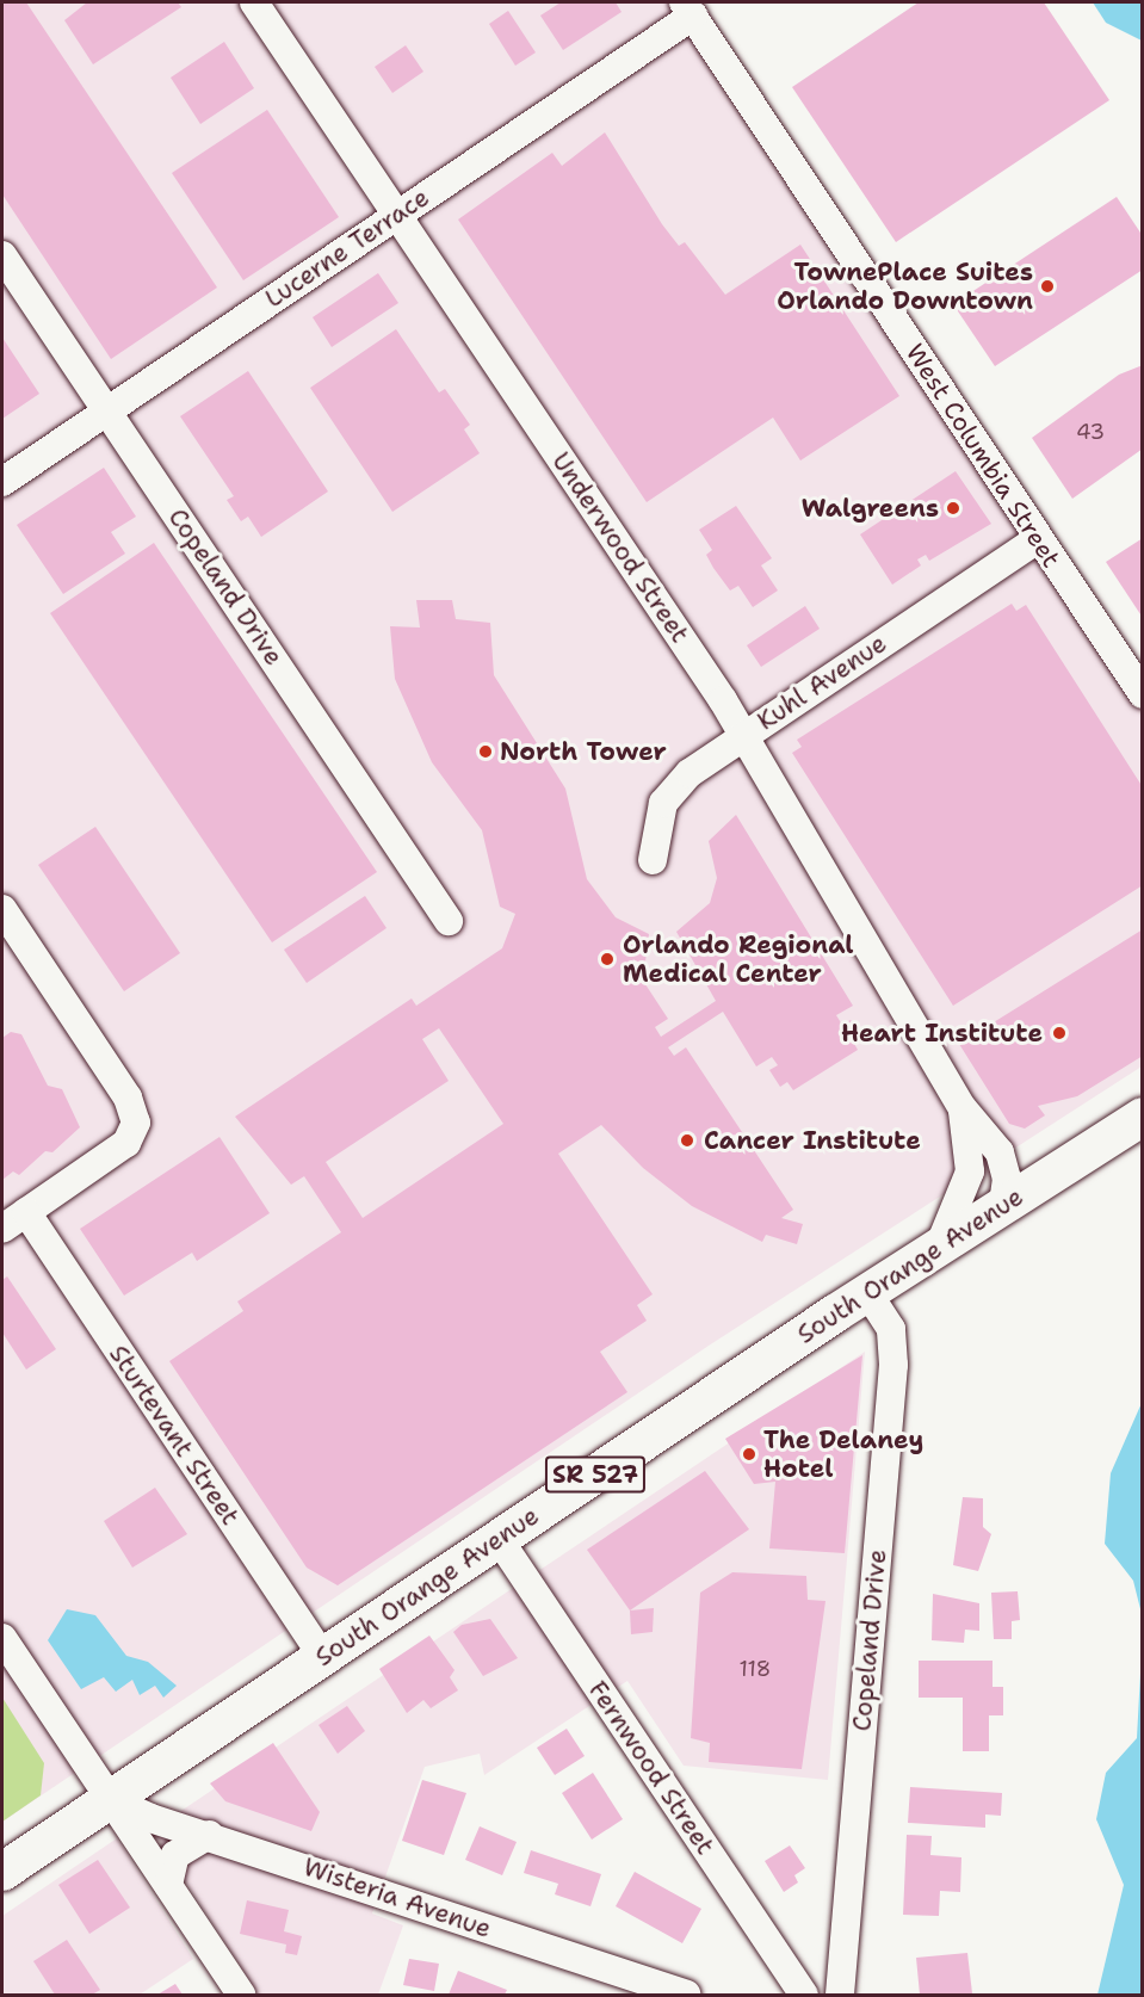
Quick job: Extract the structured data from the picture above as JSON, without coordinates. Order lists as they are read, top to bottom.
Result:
{
  "streets": {
    "main road": ["South Orange Avenue", "SR 527"],
    "street": [
      "Lucerne Terrace",
      "West Columbia Street",
      "Underwood Street",
      "Copeland Drive",
      "Kuhl Avenue",
      "Sturtevant Street",
      "Fernwood Street",
      "Wisteria Avenue"
    ]
  },
  "crossings": [
    ["Lucerne Terrace", "West Columbia Street"],
    ["Lucerne Terrace", "Underwood Street"],
    ["Lucerne Terrace", "Copeland Drive"],
    ["West Columbia Street", "Kuhl Avenue"],
    ["Underwood Street", "Kuhl Avenue"],
    ["Underwood Street", "South Orange Avenue"],
    ["Copeland Drive", "South Orange Avenue"],
    ["South Orange Avenue", "Sturtevant Street"],
    ["South Orange Avenue", "Fernwood Street"],
    ["South Orange Avenue", "Wisteria Avenue"]
  ],
  "places": [
    "TownePlace Suites Orlando Downtown",
    "Walgreens",
    "North Tower",
    "Orlando Regional Medical Center",
    "Heart Institute",
    "Cancer Institute",
    "The Delaney Hotel"
  ],
  "house_numbers": ["43", "118"]
}
